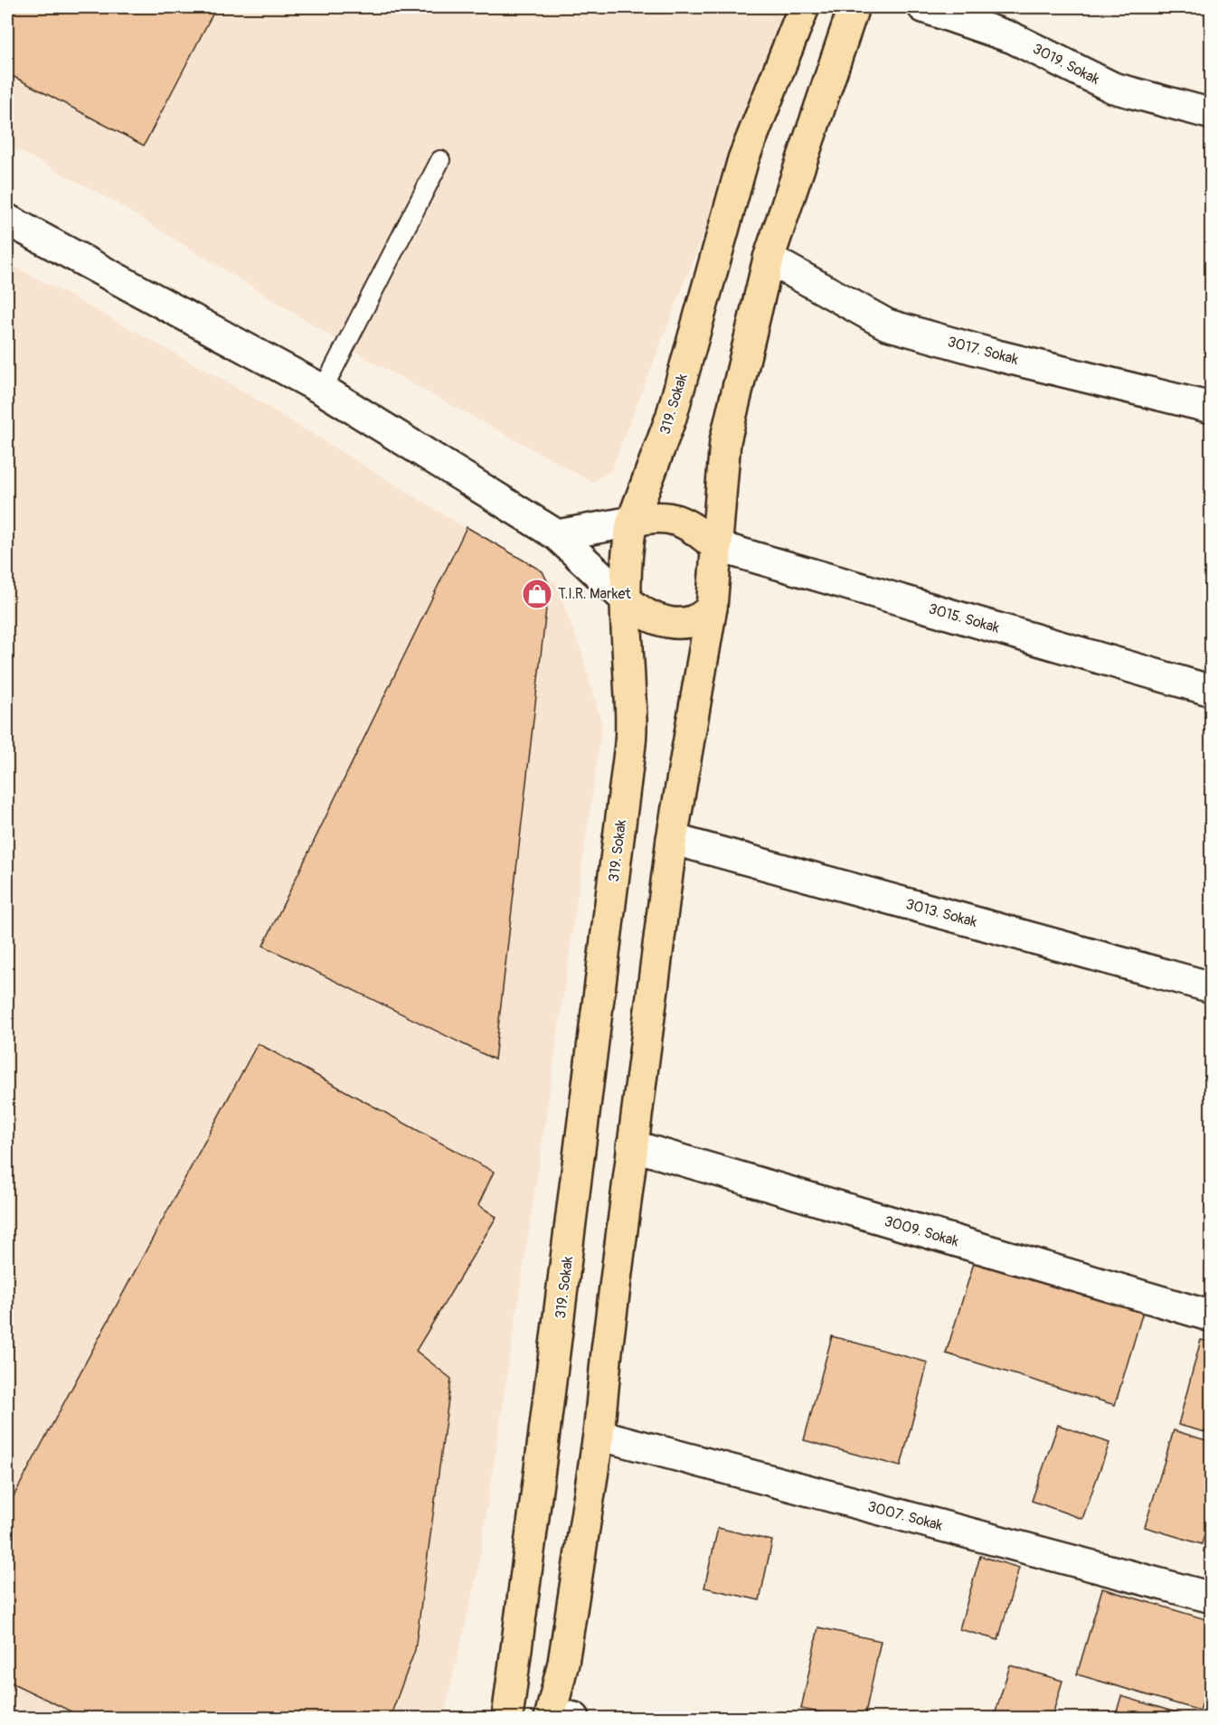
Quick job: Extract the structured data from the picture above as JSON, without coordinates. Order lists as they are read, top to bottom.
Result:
{
  "streets": {
    "main road": ["319. Sokak"],
    "street": [
      "3019. Sokak",
      "3017. Sokak",
      "3015. Sokak",
      "3013. Sokak",
      "3009. Sokak",
      "3007. Sokak"
    ]
  },
  "crossings": [
    ["319. Sokak", "3015. Sokak"]
  ],
  "places": {
    "shop": ["T.I.R. Market"]
  }
}
